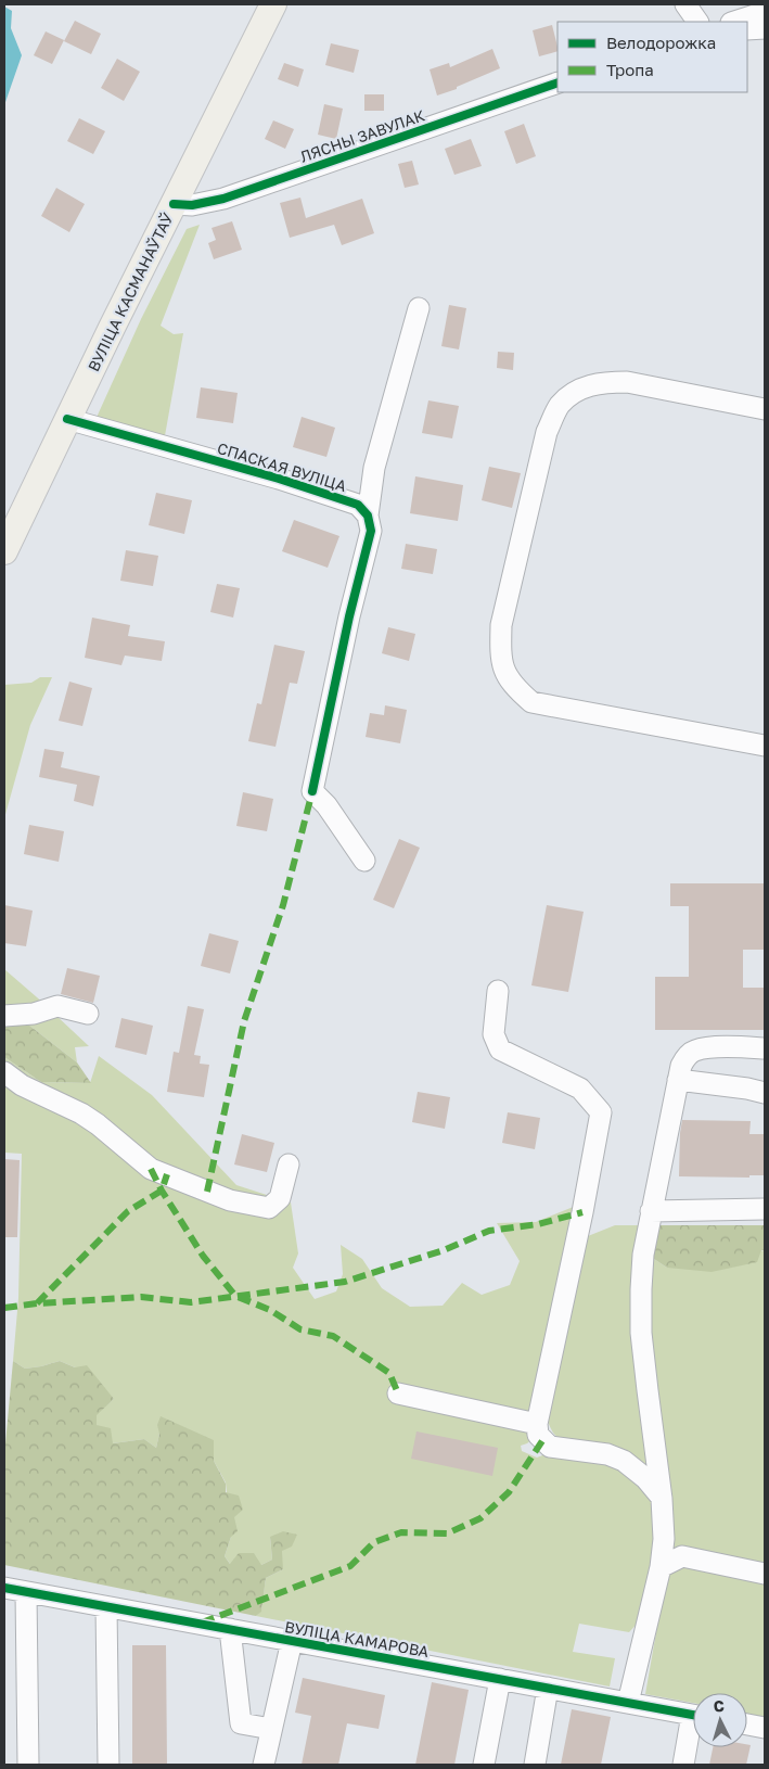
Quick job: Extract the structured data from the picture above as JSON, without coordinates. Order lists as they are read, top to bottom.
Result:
{
  "streets": {
    "main road": ["ВУЛІЦА КАСМАНАЎТАЎ"],
    "street": ["ЛЯСНЫ ЗАВУЛАК", "СПАСКАЯ ВУЛІЦА", "ВУЛІЦА КАМАРОВА"]
  },
  "crossings": [
    ["ЛЯСНЫ ЗАВУЛАК", "ВУЛІЦА КАСМАНАЎТАЎ"],
    ["ВУЛІЦА КАСМАНАЎТАЎ", "СПАСКАЯ ВУЛІЦА"]
  ],
  "legend": ["Велодорожка", "Тропа"],
  "north": "top"
}
